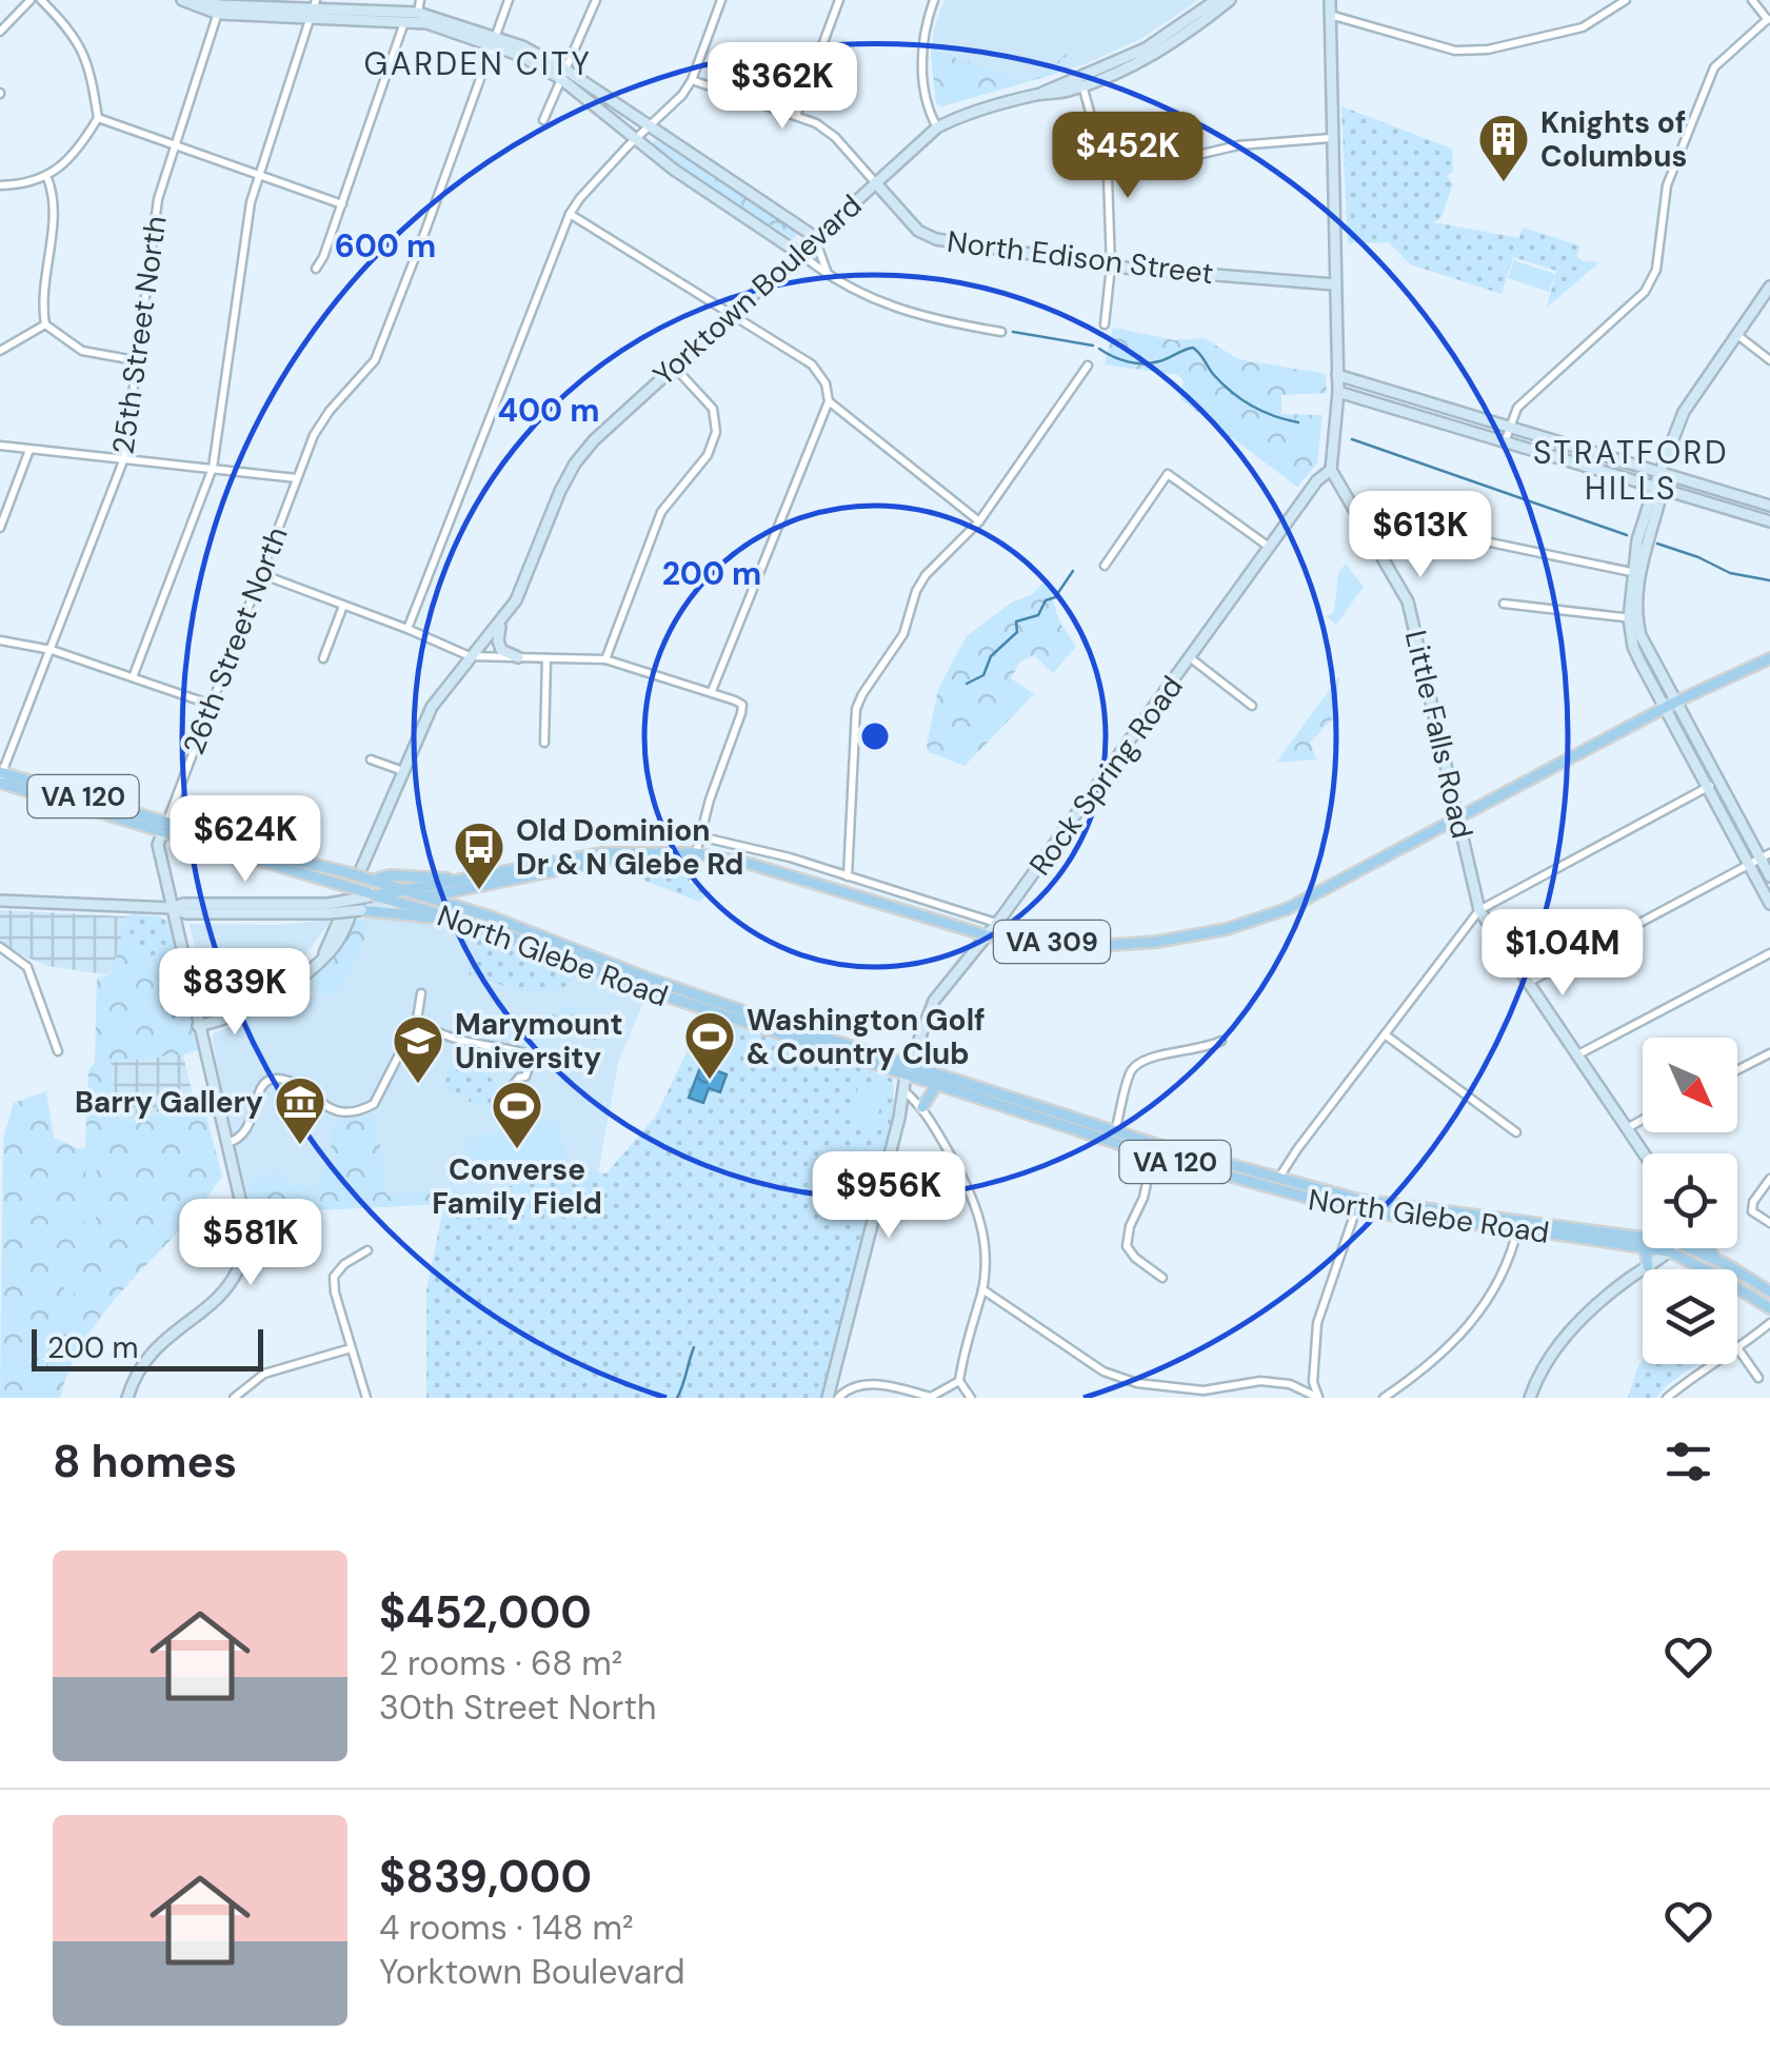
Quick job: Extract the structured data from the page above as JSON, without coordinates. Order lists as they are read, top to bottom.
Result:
{
  "streets": {
    "main road": ["VA 120", "VA 309", "North Glebe Road"],
    "street": [
      "North Edison Street",
      "Yorktown Boulevard",
      "25th Street North",
      "26th Street North",
      "Little Falls Road",
      "Rock Spring Road"
    ]
  },
  "crossings": [
    ["North Edison Street", "Yorktown Boulevard"],
    ["Yorktown Boulevard", "26th Street North"],
    ["25th Street North", "North Glebe Road"],
    ["26th Street North", "VA 309"],
    ["26th Street North", "North Glebe Road"],
    ["Little Falls Road", "Rock Spring Road"],
    ["Little Falls Road", "VA 309"],
    ["Rock Spring Road", "VA 309"],
    ["Rock Spring Road", "North Glebe Road"],
    ["VA 309", "North Glebe Road"]
  ],
  "districts": ["GARDEN CITY", "STRATFORD HILLS"],
  "places": {
    "building": ["Knights of Columbus"],
    "bus stop": ["Old Dominion Dr & N Glebe Rd"],
    "sports": ["Washington Golf & Country Club", "Converse Family Field"],
    "school or university": ["Marymount University"],
    "museum": ["Barry Gallery"]
  },
  "scale_bar": "200 m",
  "north": "bottom right",
  "page": {
    "price": [
      "$362K",
      "$452K",
      "$613K",
      "$624K",
      "$1.04M",
      "$839K",
      "$956K",
      "$581K"
    ],
    "scale": "200 m",
    "heading": "8 homes",
    "list": [
      {
        "name": "$452,000",
        "note": "2 rooms · 68 m² · 30th Street North"
      },
      {
        "name": "$839,000",
        "note": "4 rooms · 148 m² · Yorktown Boulevard"
      }
    ]
  },
  "rings": ["600 m", "400 m", "200 m"]
}
